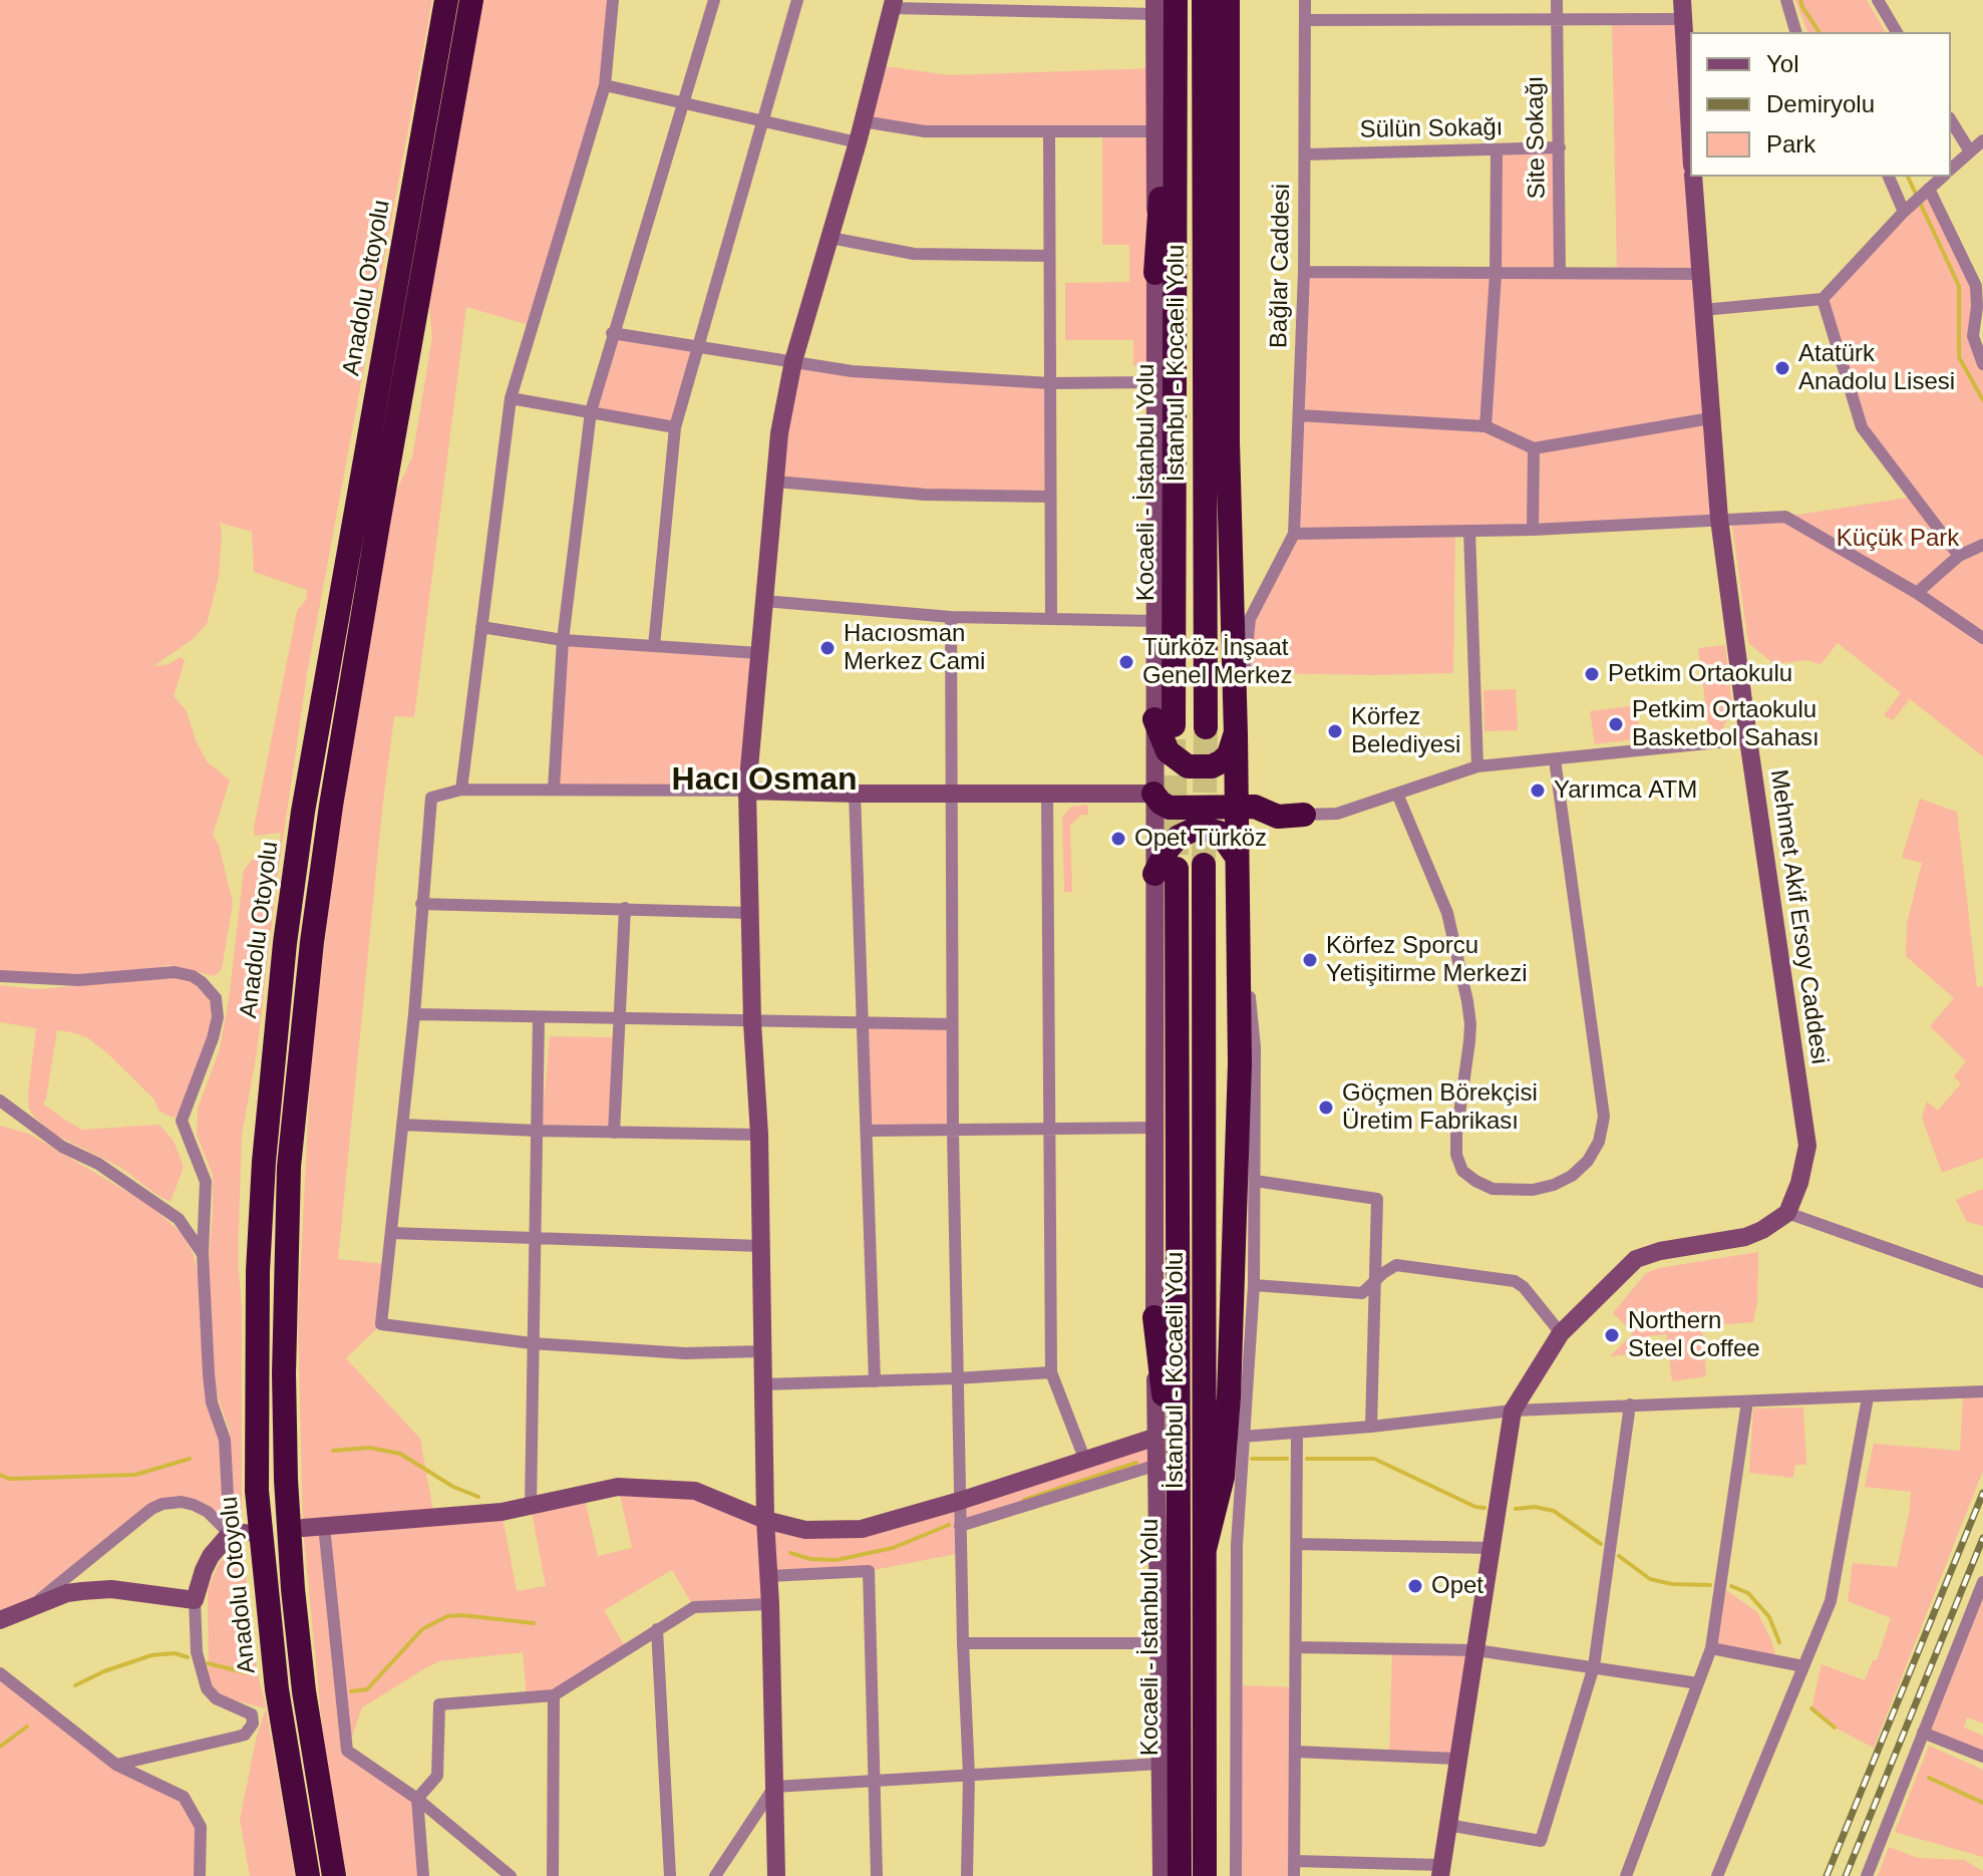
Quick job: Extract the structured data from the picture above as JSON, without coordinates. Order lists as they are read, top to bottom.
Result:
{
  "streets": {
    "highway": ["Anadolu Otoyolu", "İstanbul - Kocaeli Yolu", "Kocaeli - İstanbul Yolu"],
    "main road": ["Mehmet Akif Ersoy Caddesi"],
    "street": ["Sülün Sokağı", "Site Sokağı", "Bağlar Caddesi"]
  },
  "crossings": [
    ["Sülün Sokağı", "Site Sokağı"],
    ["Sülün Sokağı", "Bağlar Caddesi"]
  ],
  "districts": ["Hacı Osman"],
  "parks": ["Küçük Park"],
  "places": [
    "Atatürk Anadolu Lisesi",
    "Hacıosman Merkez Cami",
    "Türköz İnşaat Genel Merkez",
    "Petkim Ortaokulu",
    "Petkim Ortaokulu Basketbol Sahası",
    "Körfez Belediyesi",
    "Yarımca ATM",
    "Opet Türköz",
    "Körfez Sporcu Yetişitirme Merkezi",
    "Göçmen Börekçisi Üretim Fabrikası",
    "Northern Steel Coffee",
    "Opet"
  ],
  "legend": ["Yol", "Demiryolu", "Park"]
}
